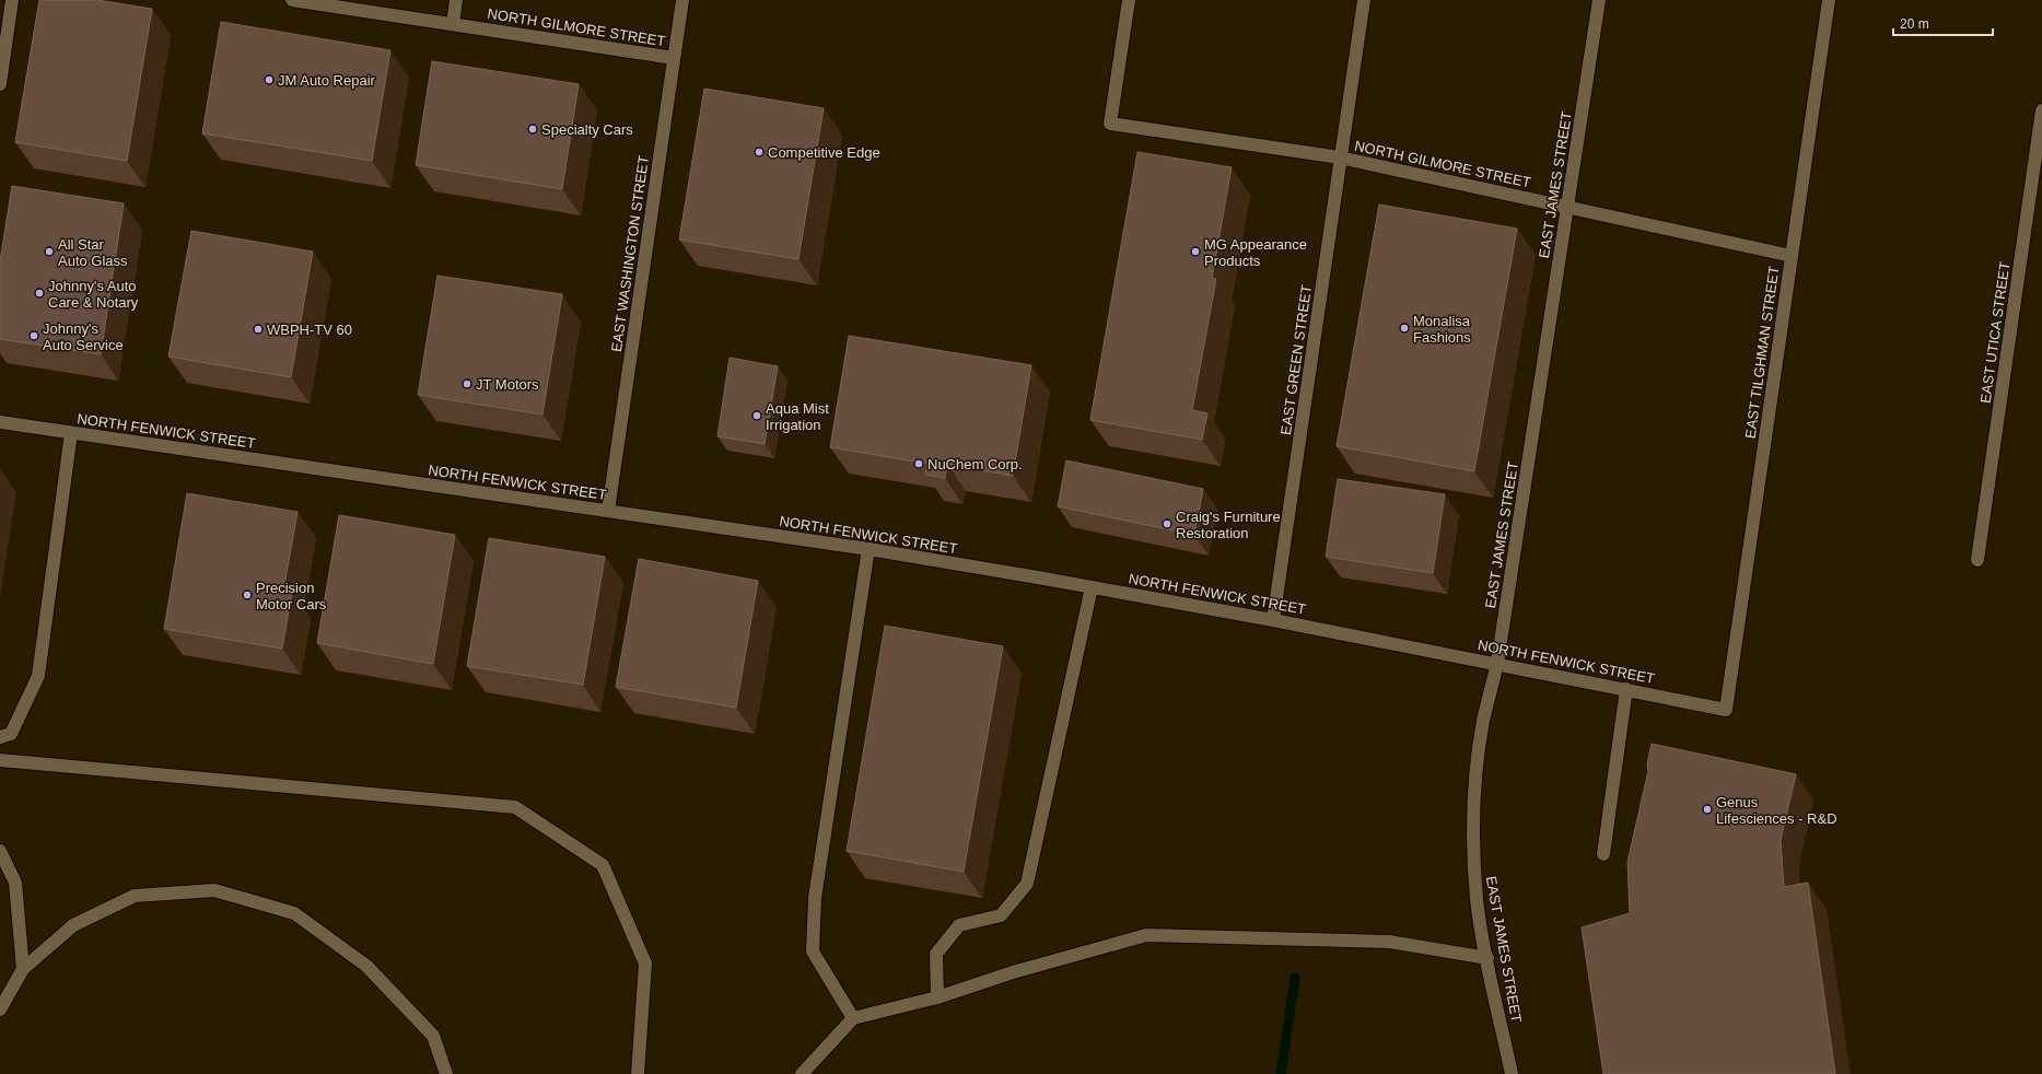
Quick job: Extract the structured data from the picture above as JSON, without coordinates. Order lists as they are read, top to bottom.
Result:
{
  "streets": {
    "street": [
      "NORTH GILMORE STREET",
      "EAST JAMES STREET",
      "EAST WASHINGTON STREET",
      "EAST UTICA STREET",
      "EAST TILGHMAN STREET",
      "EAST GREEN STREET",
      "NORTH FENWICK STREET"
    ]
  },
  "crossings": [
    ["NORTH GILMORE STREET", "EAST JAMES STREET"],
    ["NORTH GILMORE STREET", "EAST WASHINGTON STREET"],
    ["NORTH GILMORE STREET", "EAST TILGHMAN STREET"],
    ["NORTH GILMORE STREET", "EAST GREEN STREET"],
    ["EAST JAMES STREET", "NORTH FENWICK STREET"],
    ["EAST WASHINGTON STREET", "NORTH FENWICK STREET"],
    ["EAST TILGHMAN STREET", "NORTH FENWICK STREET"],
    ["EAST GREEN STREET", "NORTH FENWICK STREET"]
  ],
  "places": [
    "JM Auto Repair",
    "Specialty Cars",
    "Competitive Edge",
    "All Star Auto Glass",
    "MG Appearance Products",
    "Johnny's Auto Care & Notary",
    "Monalisa Fashions",
    "WBPH-TV 60",
    "Johnny's Auto Service",
    "JT Motors",
    "Aqua Mist Irrigation",
    "NuChem Corp.",
    "Craig's Furniture Restoration",
    "Precision Motor Cars",
    "Genus Lifesciences - R&D"
  ],
  "scale_bar": "20 m"
}
